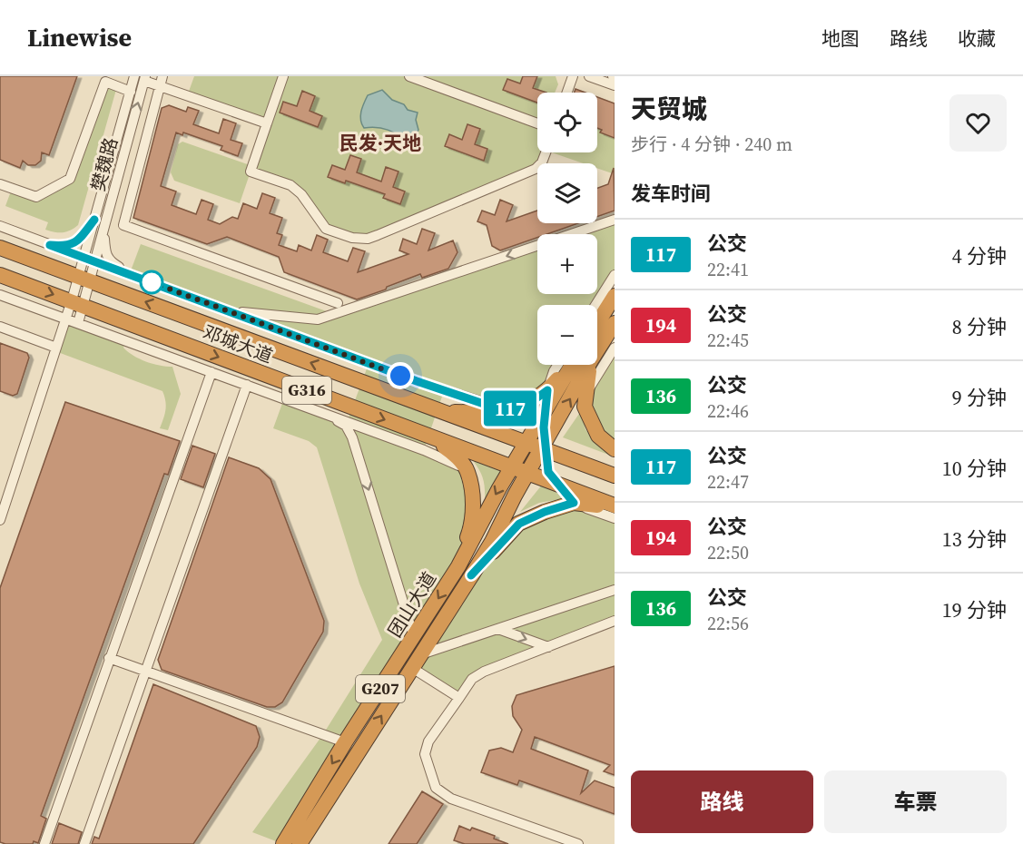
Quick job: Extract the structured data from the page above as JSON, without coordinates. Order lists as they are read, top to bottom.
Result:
{
  "streets": {
    "highway": [
      "邓城大道",
      "G316",
      "团山大道",
      "G207"
    ],
    "street": ["樊魏路"]
  },
  "crossings": [
    ["樊魏路", "邓城大道"],
    ["邓城大道", "团山大道"],
    ["邓城大道", "G207"],
    ["团山大道", "G207"]
  ],
  "districts": ["民发·天地"],
  "lines": ["bus line 117"],
  "page": {
    "header": "Linewise",
    "nav": ["地图", "路线", "收藏"],
    "on_map": "117",
    "heading": [
      ["天贸城", "步行 · 4 分钟 · 240 m"],
      "发车时间"
    ],
    "map_buttons": ["+", "−"],
    "list": [
      {
        "mark": "117",
        "name": "公交",
        "note": "22:41",
        "value": "4 分钟"
      },
      {
        "mark": "194",
        "name": "公交",
        "note": "22:45",
        "value": "8 分钟"
      },
      {
        "mark": "136",
        "name": "公交",
        "note": "22:46",
        "value": "9 分钟"
      },
      {
        "mark": "117",
        "name": "公交",
        "note": "22:47",
        "value": "10 分钟"
      },
      {
        "mark": "194",
        "name": "公交",
        "note": "22:50",
        "value": "13 分钟"
      },
      {
        "mark": "136",
        "name": "公交",
        "note": "22:56",
        "value": "19 分钟"
      }
    ],
    "buttons": ["路线", "车票"]
  }
}
